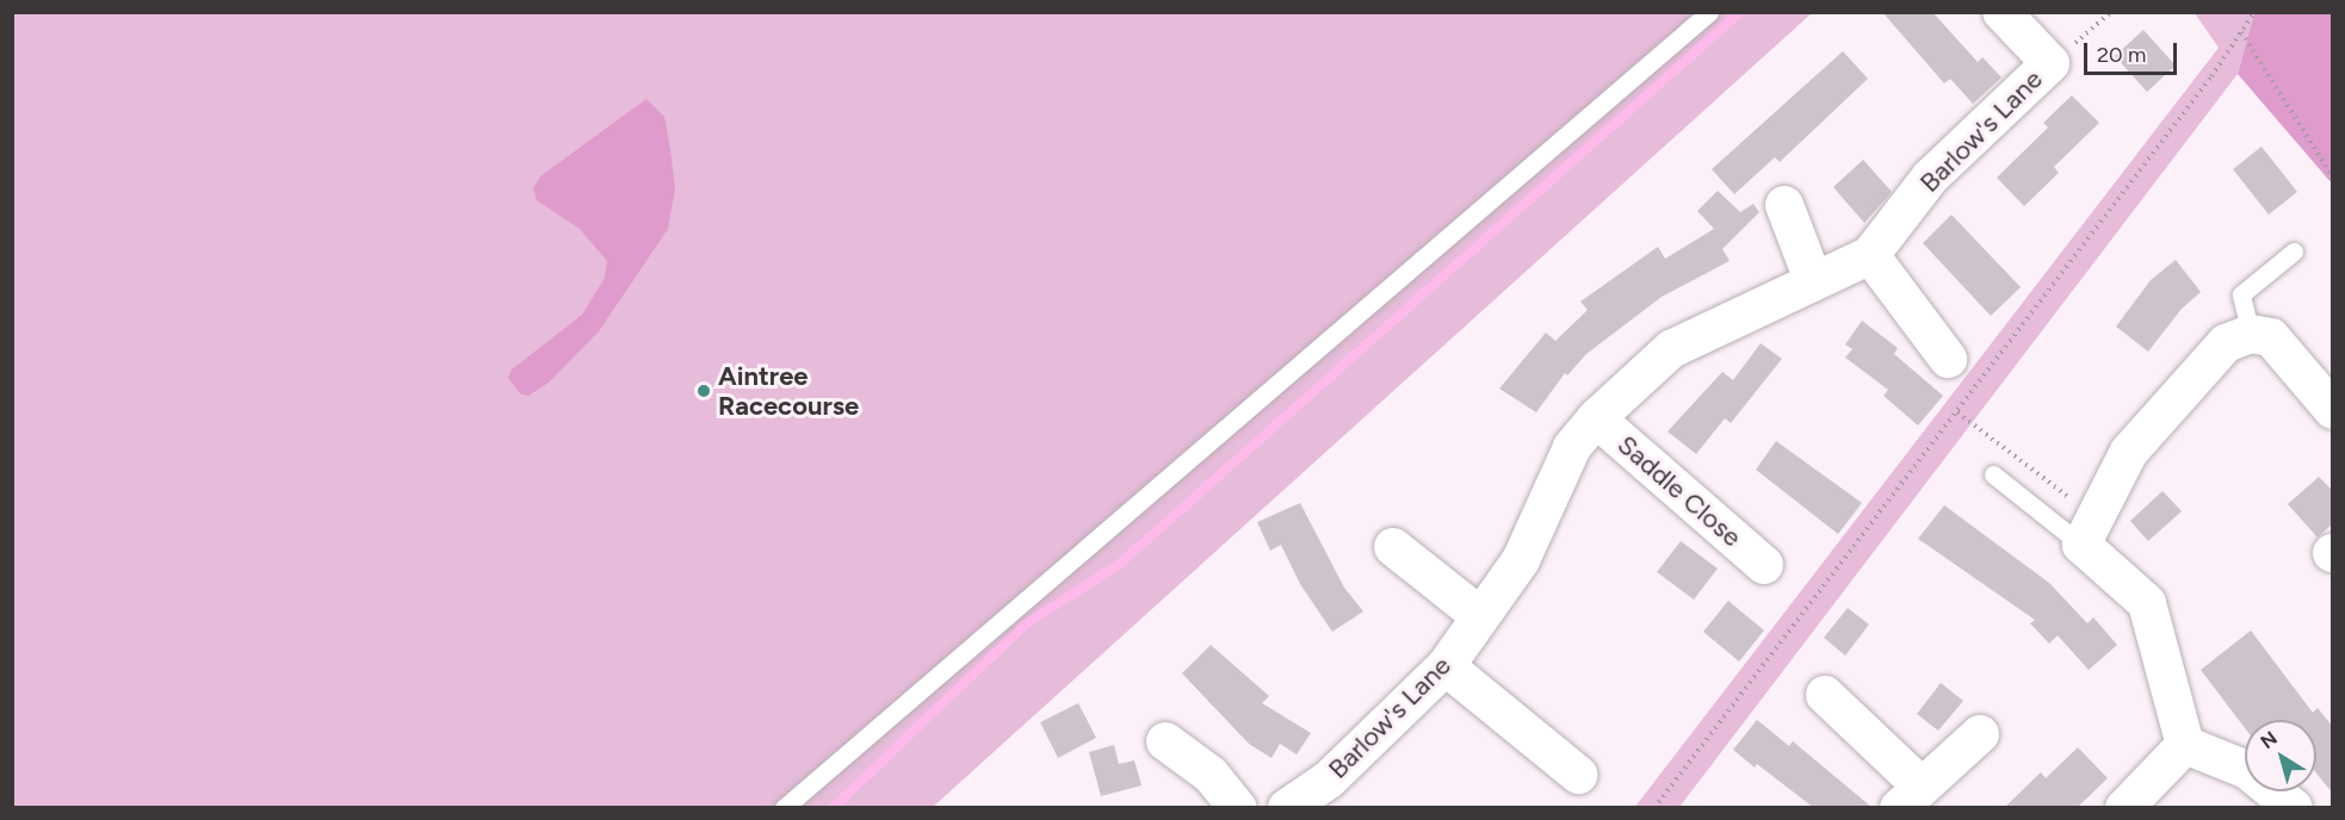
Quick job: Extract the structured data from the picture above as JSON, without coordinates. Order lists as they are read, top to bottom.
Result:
{
  "streets": {
    "street": ["Barlow's Lane", "Saddle Close"]
  },
  "crossings": [
    ["Barlow's Lane", "Saddle Close"]
  ],
  "places": ["Aintree Racecourse"],
  "scale_bar": "20 m",
  "north": "top left"
}
